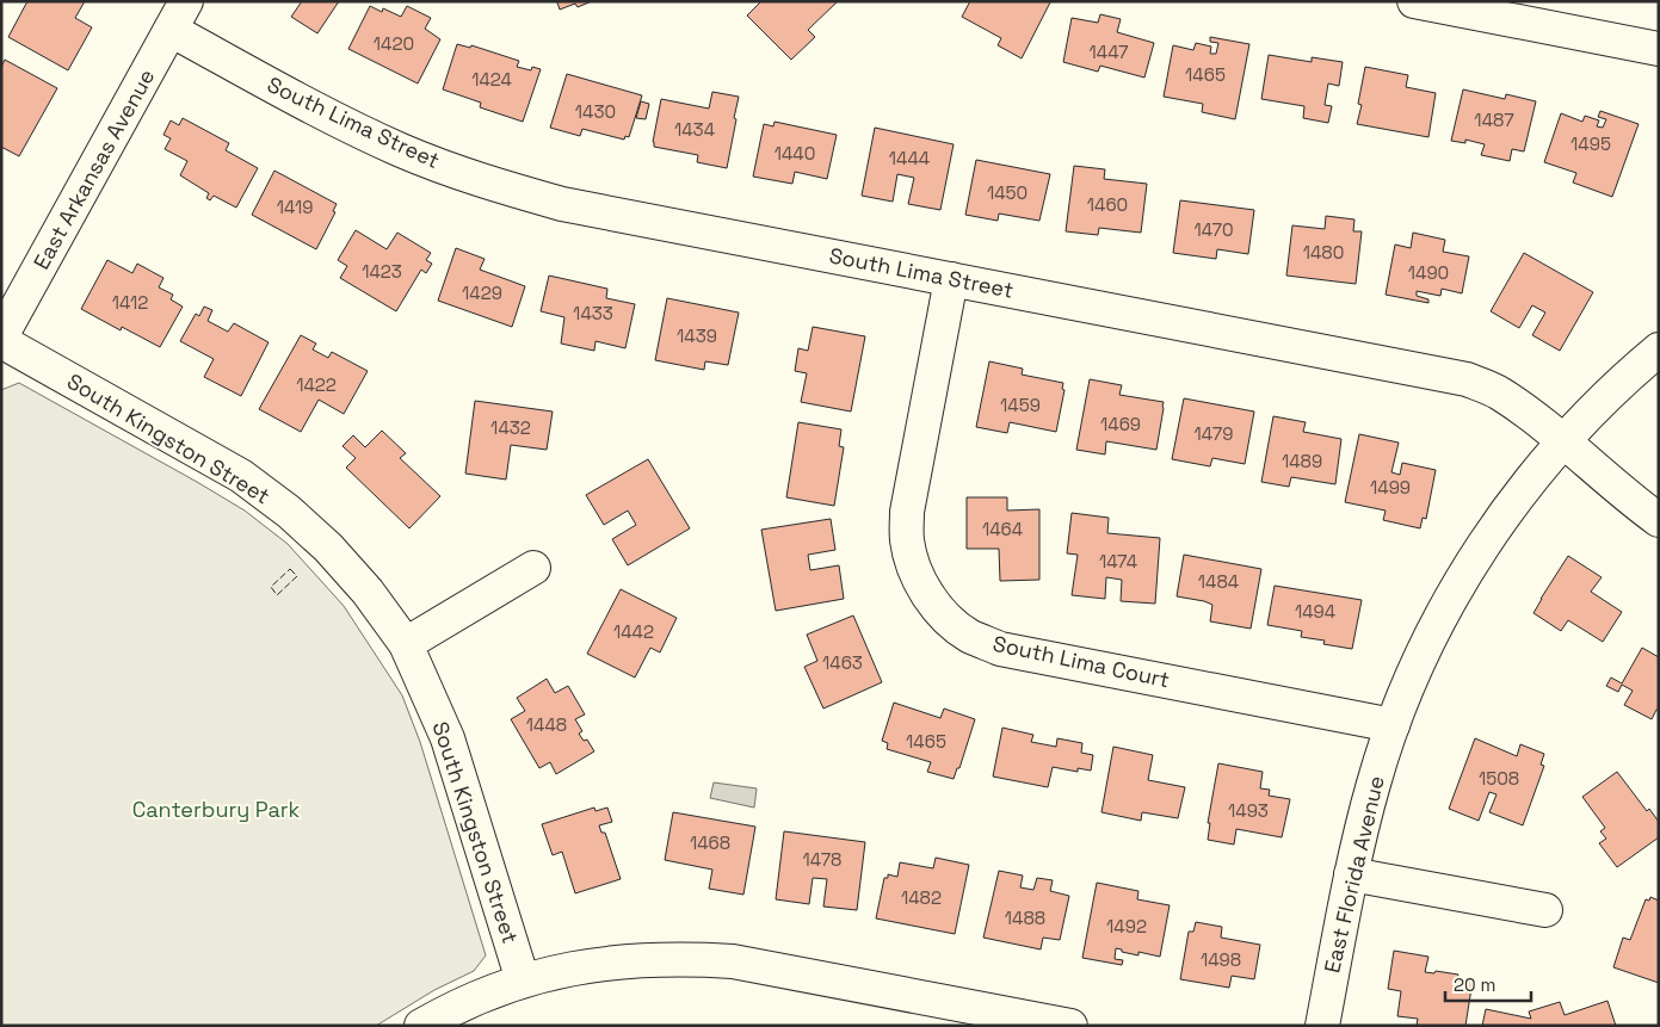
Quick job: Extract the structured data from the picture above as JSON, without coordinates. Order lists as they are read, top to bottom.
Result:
{
  "streets": {
    "street": [
      "South Lima Street",
      "East Arkansas Avenue",
      "South Kingston Street",
      "South Lima Court",
      "East Florida Avenue"
    ]
  },
  "crossings": [
    ["South Lima Street", "East Arkansas Avenue"],
    ["South Lima Street", "South Lima Court"],
    ["South Lima Street", "East Florida Avenue"],
    ["South Lima Court", "East Florida Avenue"]
  ],
  "parks": ["Canterbury Park"],
  "house_numbers": [
    "1420",
    "1447",
    "1465",
    "1424",
    "1430",
    "1487",
    "1434",
    "1495",
    "1440",
    "1444",
    "1450",
    "1460",
    "1419",
    "1470",
    "1480",
    "1423",
    "1490",
    "1429",
    "1412",
    "1433",
    "1439",
    "1422",
    "1459",
    "1469",
    "1432",
    "1479",
    "1489",
    "1499",
    "1464",
    "1474",
    "1484",
    "1494",
    "1442",
    "1463",
    "1448",
    "1465",
    "1508",
    "1493",
    "1468",
    "1478",
    "1482",
    "1488",
    "1492",
    "1498"
  ],
  "scale_bar": "20 m"
}
